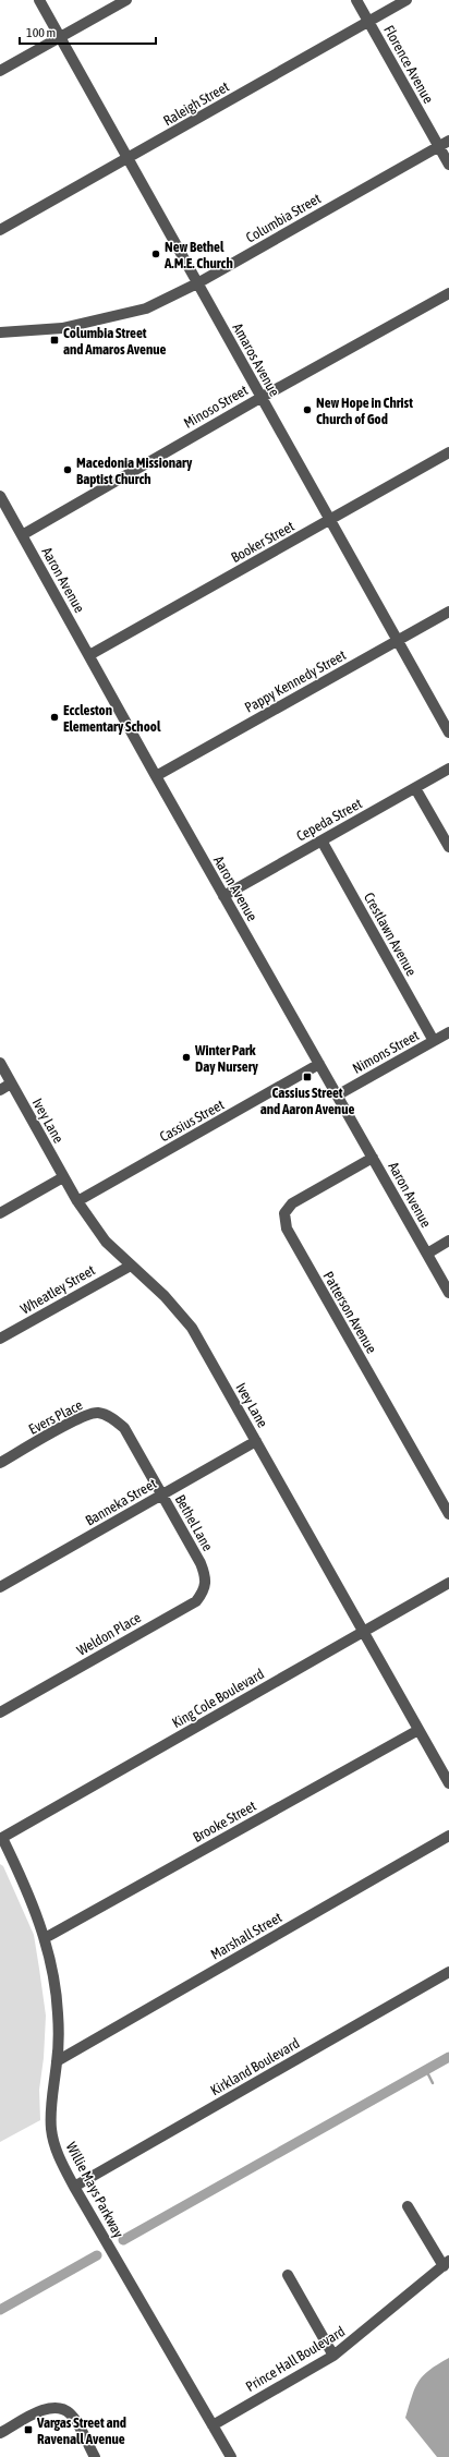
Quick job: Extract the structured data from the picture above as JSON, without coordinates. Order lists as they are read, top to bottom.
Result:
{
  "streets": {
    "street": [
      "Florence Avenue",
      "Raleigh Street",
      "Columbia Street",
      "Amaros Avenue",
      "Minoso Street",
      "Booker Street",
      "Aaron Avenue",
      "Pappy Kennedy Street",
      "Cepeda Street",
      "Crestlawn Avenue",
      "Nimons Street",
      "Ivey Lane",
      "Cassius Street",
      "Wheatley Street",
      "Patterson Avenue",
      "Evers Place",
      "Banneka Street",
      "Bethel Lane",
      "Weldon Place",
      "King Cole Boulevard",
      "Brooke Street",
      "Marshall Street",
      "Kirkland Boulevard",
      "Willie Mays Parkway",
      "Prince Hall Boulevard"
    ]
  },
  "crossings": [
    ["Florence Avenue", "Raleigh Street"],
    ["Florence Avenue", "Columbia Street"],
    ["Raleigh Street", "Amaros Avenue"],
    ["Columbia Street", "Amaros Avenue"],
    ["Amaros Avenue", "Minoso Street"],
    ["Amaros Avenue", "Booker Street"],
    ["Amaros Avenue", "Pappy Kennedy Street"],
    ["Minoso Street", "Aaron Avenue"],
    ["Booker Street", "Aaron Avenue"],
    ["Aaron Avenue", "Pappy Kennedy Street"],
    ["Aaron Avenue", "Cepeda Street"],
    ["Aaron Avenue", "Nimons Street"],
    ["Aaron Avenue", "Cassius Street"],
    ["Aaron Avenue", "Patterson Avenue"],
    ["Cepeda Street", "Crestlawn Avenue"],
    ["Crestlawn Avenue", "Nimons Street"],
    ["Ivey Lane", "Cassius Street"],
    ["Ivey Lane", "Wheatley Street"],
    ["Ivey Lane", "Banneka Street"],
    ["Ivey Lane", "King Cole Boulevard"],
    ["Ivey Lane", "Brooke Street"],
    ["Evers Place", "Bethel Lane"],
    ["Banneka Street", "Bethel Lane"],
    ["Bethel Lane", "Weldon Place"],
    ["King Cole Boulevard", "Willie Mays Parkway"],
    ["Brooke Street", "Willie Mays Parkway"],
    ["Marshall Street", "Willie Mays Parkway"],
    ["Kirkland Boulevard", "Willie Mays Parkway"],
    ["Willie Mays Parkway", "Prince Hall Boulevard"]
  ],
  "places": {
    "other": [
      "New Bethel A.M.E. Church",
      "New Hope in Christ Church of God",
      "Macedonia Missionary Baptist Church",
      "Eccleston Elementary School",
      "Winter Park Day Nursery"
    ],
    "transit": ["Columbia Street and Amaros Avenue", "Cassius Street and Aaron Avenue", "Vargas Street and Ravenall Avenue"]
  },
  "scale_bar": "100 m"
}
